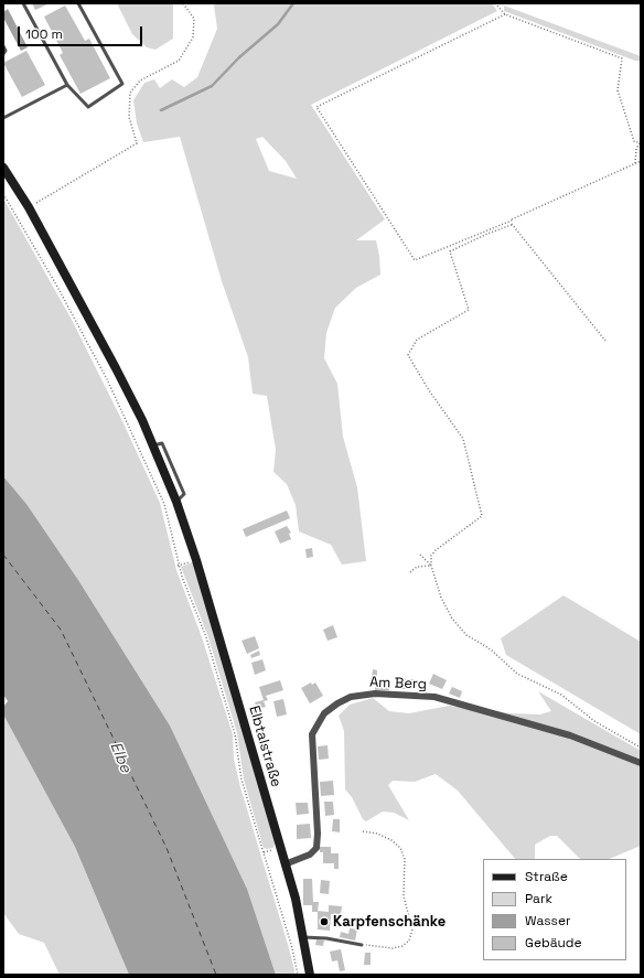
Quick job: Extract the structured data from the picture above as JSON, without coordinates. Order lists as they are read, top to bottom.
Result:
{
  "streets": {
    "street": ["Am Berg", "Elbtalstraße"]
  },
  "crossings": [
    ["Am Berg", "Elbtalstraße"]
  ],
  "water": ["Elbe"],
  "places": ["Karpfenschänke"],
  "legend": [
    "Straße",
    "Park",
    "Wasser",
    "Gebäude"
  ],
  "scale_bar": "100 m"
}
